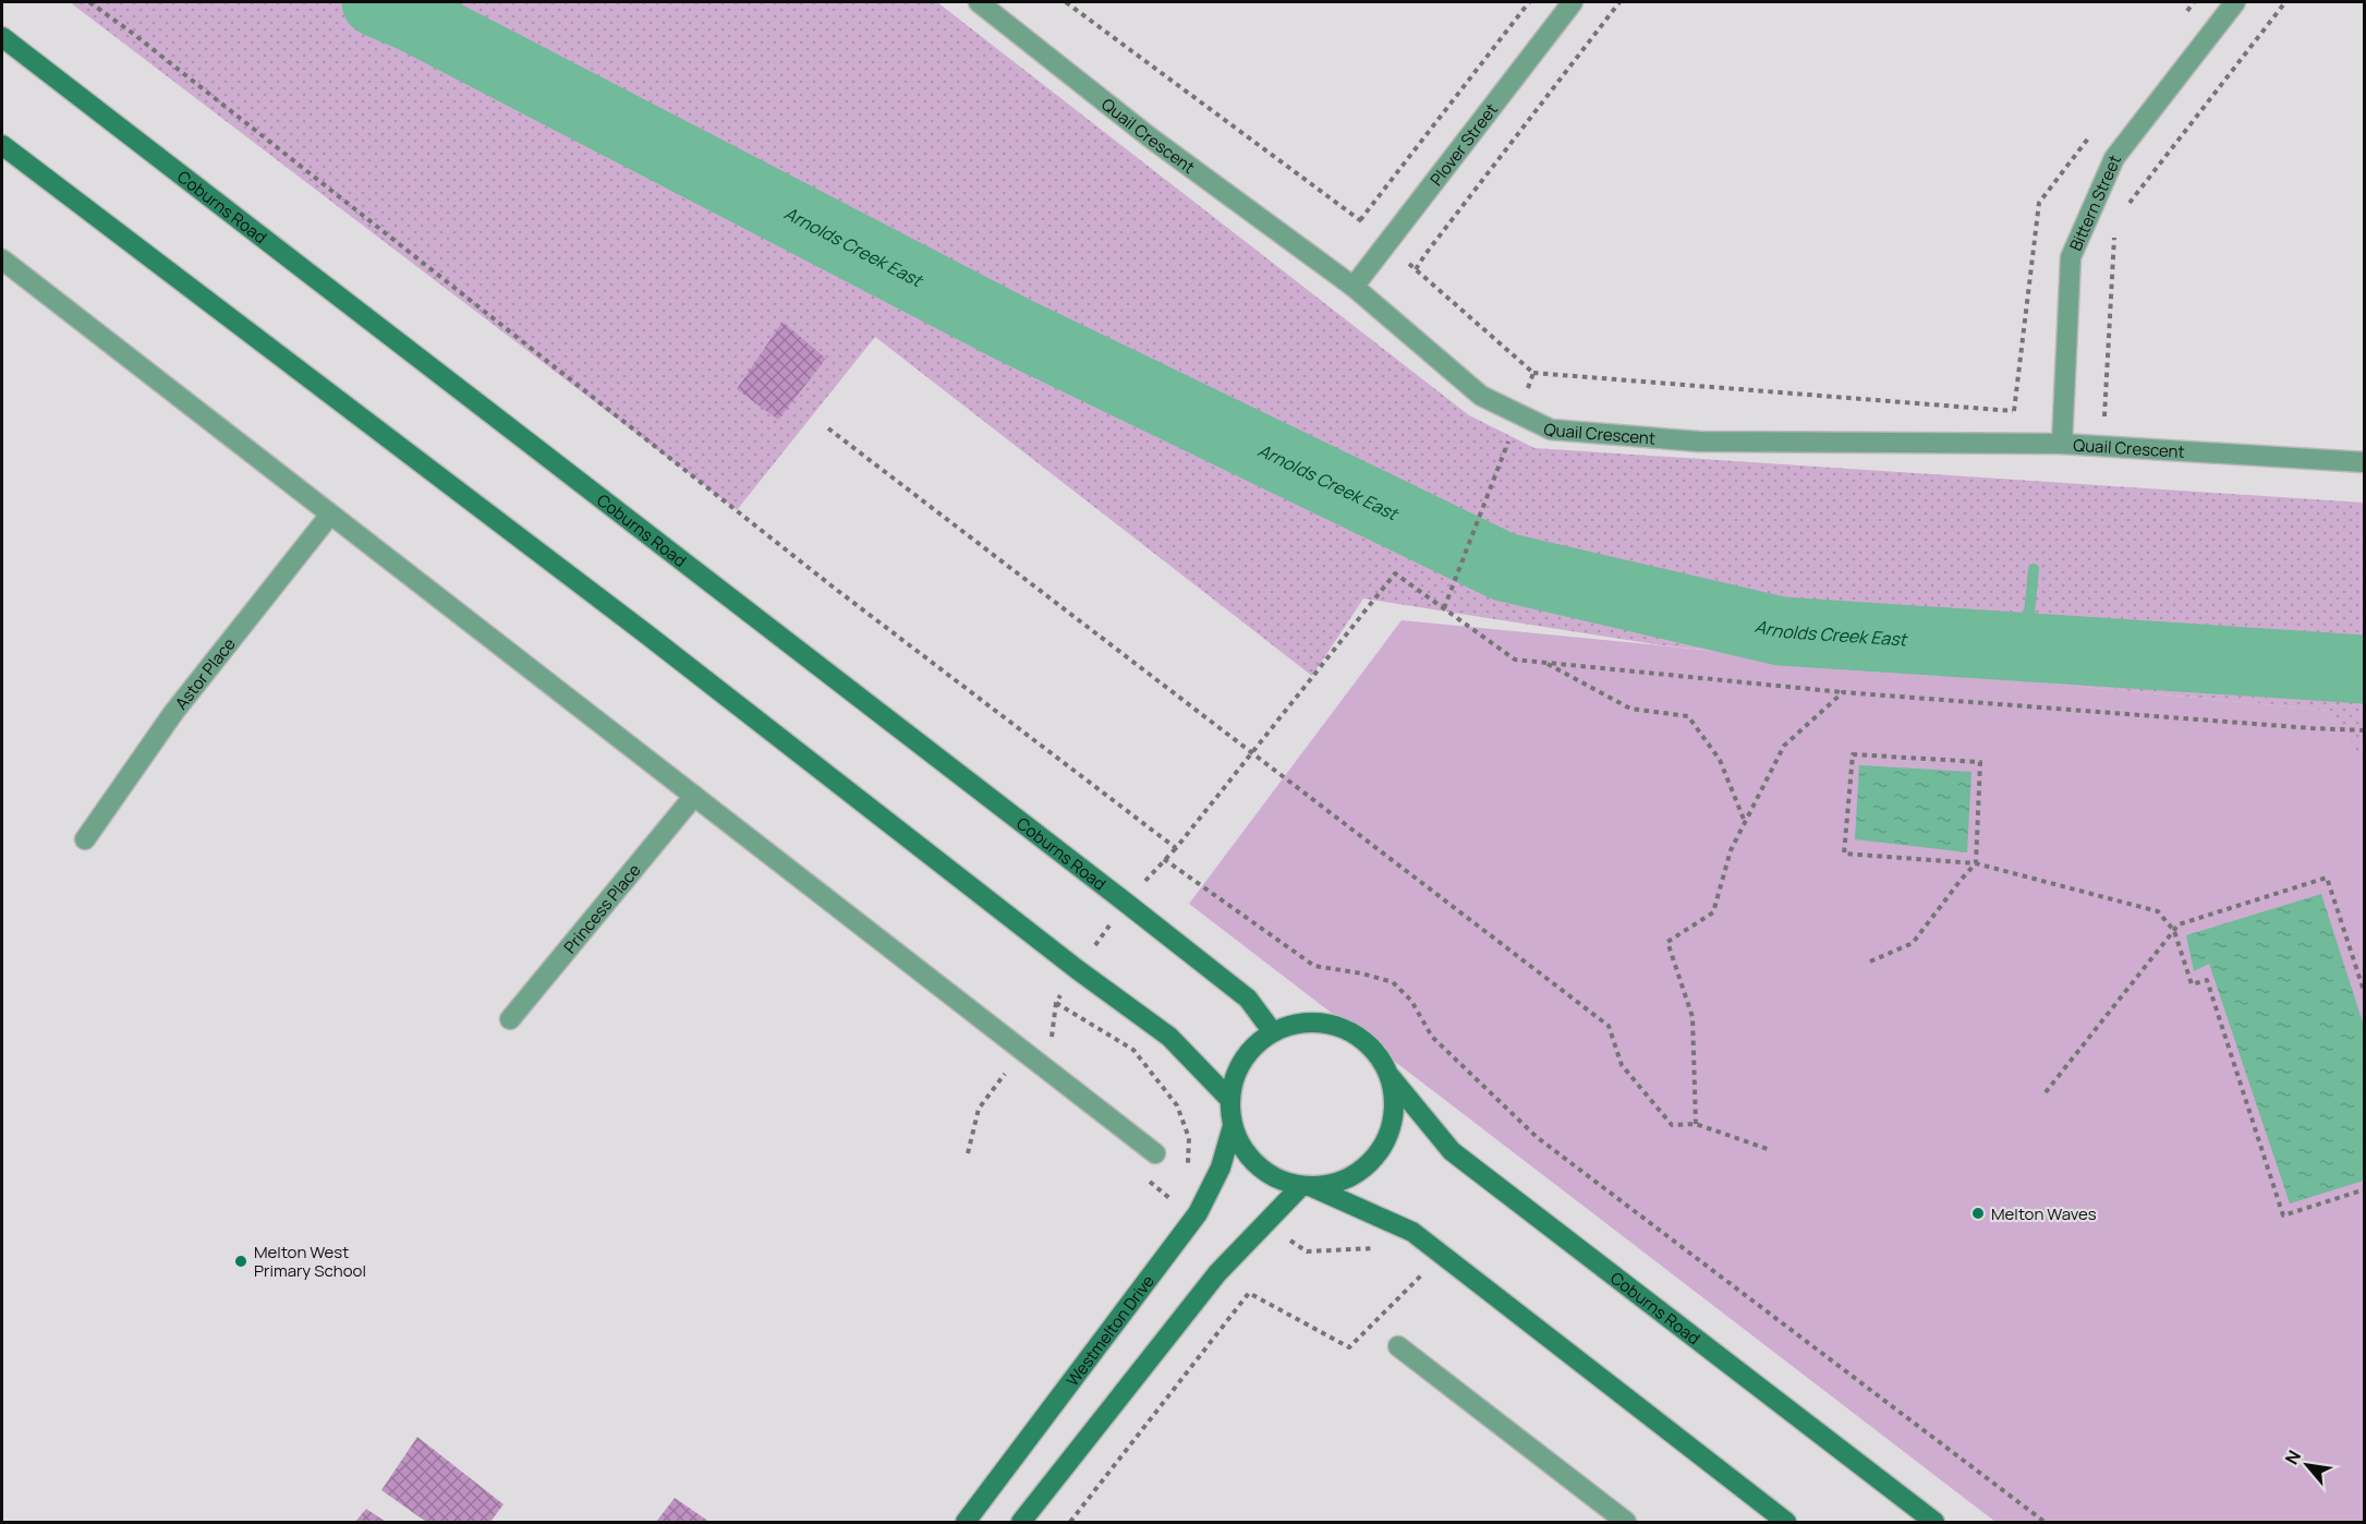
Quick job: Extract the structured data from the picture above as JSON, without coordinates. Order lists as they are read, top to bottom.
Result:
{
  "streets": {
    "street": [
      "Quail Crescent",
      "Plover Street",
      "Bittern Street",
      "Coburns Road",
      "Astor Place",
      "Princess Place",
      "Westmelton Drive"
    ]
  },
  "crossings": [
    ["Quail Crescent", "Plover Street"],
    ["Quail Crescent", "Bittern Street"],
    ["Coburns Road", "Westmelton Drive"]
  ],
  "water": ["Arnolds Creek East"],
  "places": ["Melton Waves", "Melton West Primary School"],
  "north": "top left"
}
